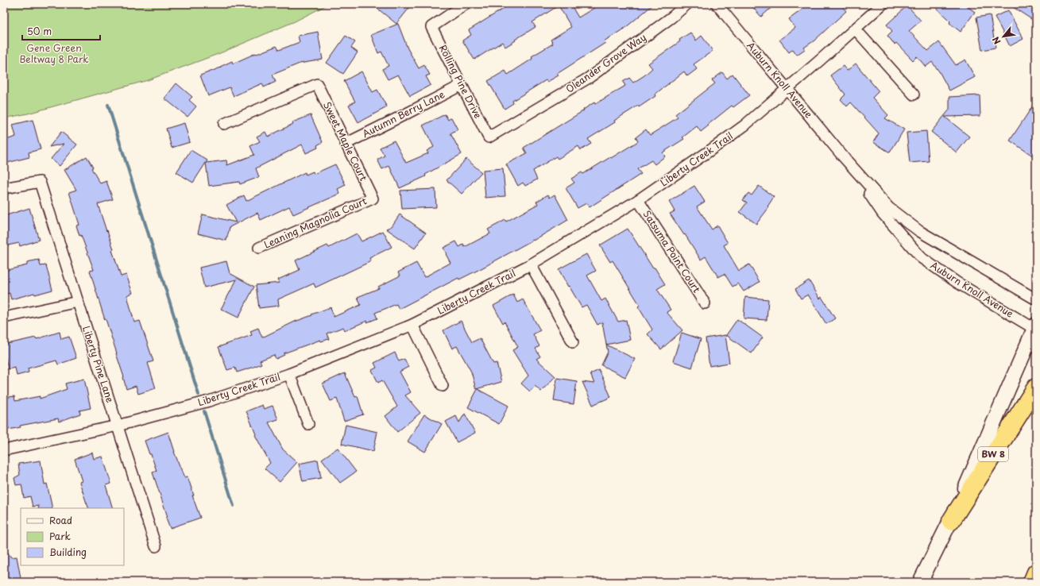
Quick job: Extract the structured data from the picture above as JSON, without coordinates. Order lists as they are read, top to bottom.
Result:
{
  "streets": {
    "highway": ["BW 8"],
    "street": [
      "Oleander Grove Way",
      "Auburn Knoll Avenue",
      "Rolling Pine Drive",
      "Autumn Berry Lane",
      "Sweet Maple Court",
      "Liberty Creek Trail",
      "Leaning Magnolia Court",
      "Satsuma Point Court",
      "Liberty Pine Lane"
    ]
  },
  "crossings": [
    ["Oleander Grove Way", "Rolling Pine Drive"],
    ["Auburn Knoll Avenue", "Liberty Creek Trail"],
    ["Auburn Knoll Avenue", "BW 8"],
    ["Rolling Pine Drive", "Autumn Berry Lane"],
    ["Autumn Berry Lane", "Sweet Maple Court"],
    ["Sweet Maple Court", "Leaning Magnolia Court"],
    ["Liberty Creek Trail", "Satsuma Point Court"],
    ["Liberty Creek Trail", "Liberty Pine Lane"]
  ],
  "parks": ["Gene Green Beltway 8 Park"],
  "legend": ["Road", "Park", "Building"],
  "scale_bar": "50 m",
  "north": "bottom left"
}
